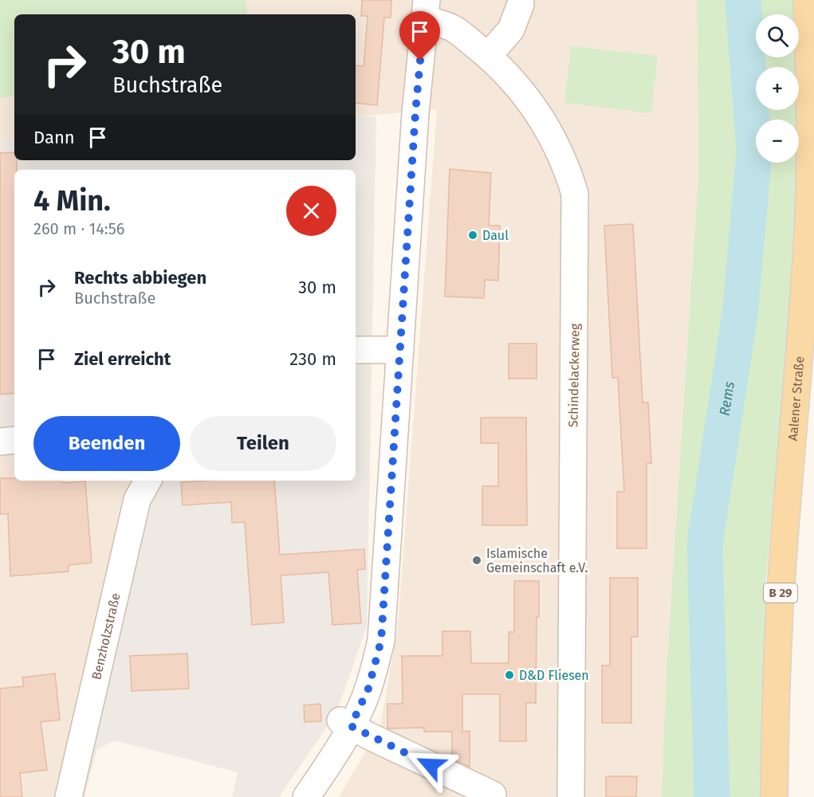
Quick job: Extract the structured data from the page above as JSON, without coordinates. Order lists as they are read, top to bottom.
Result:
{
  "streets": {
    "main road": ["Aalener Straße", "B 29"],
    "street": ["Schindelackerweg", "Benzholzstraße"]
  },
  "water": ["Rems"],
  "places": ["Daul", "Islamische Gemeinschaft e.V.", "D&D Fliesen"],
  "page": {
    "map_buttons": ["+", "−"],
    "turn": ["30 m", "Buchstraße"],
    "then": "Dann",
    "heading": ["4 Min.", "260 m · 14:56"],
    "list": [
      {
        "name": "Rechts abbiegen",
        "note": "Buchstraße",
        "value": "30 m"
      },
      {
        "name": "Ziel erreicht",
        "value": "230 m"
      }
    ],
    "buttons": ["Beenden", "Teilen"]
  }
}
